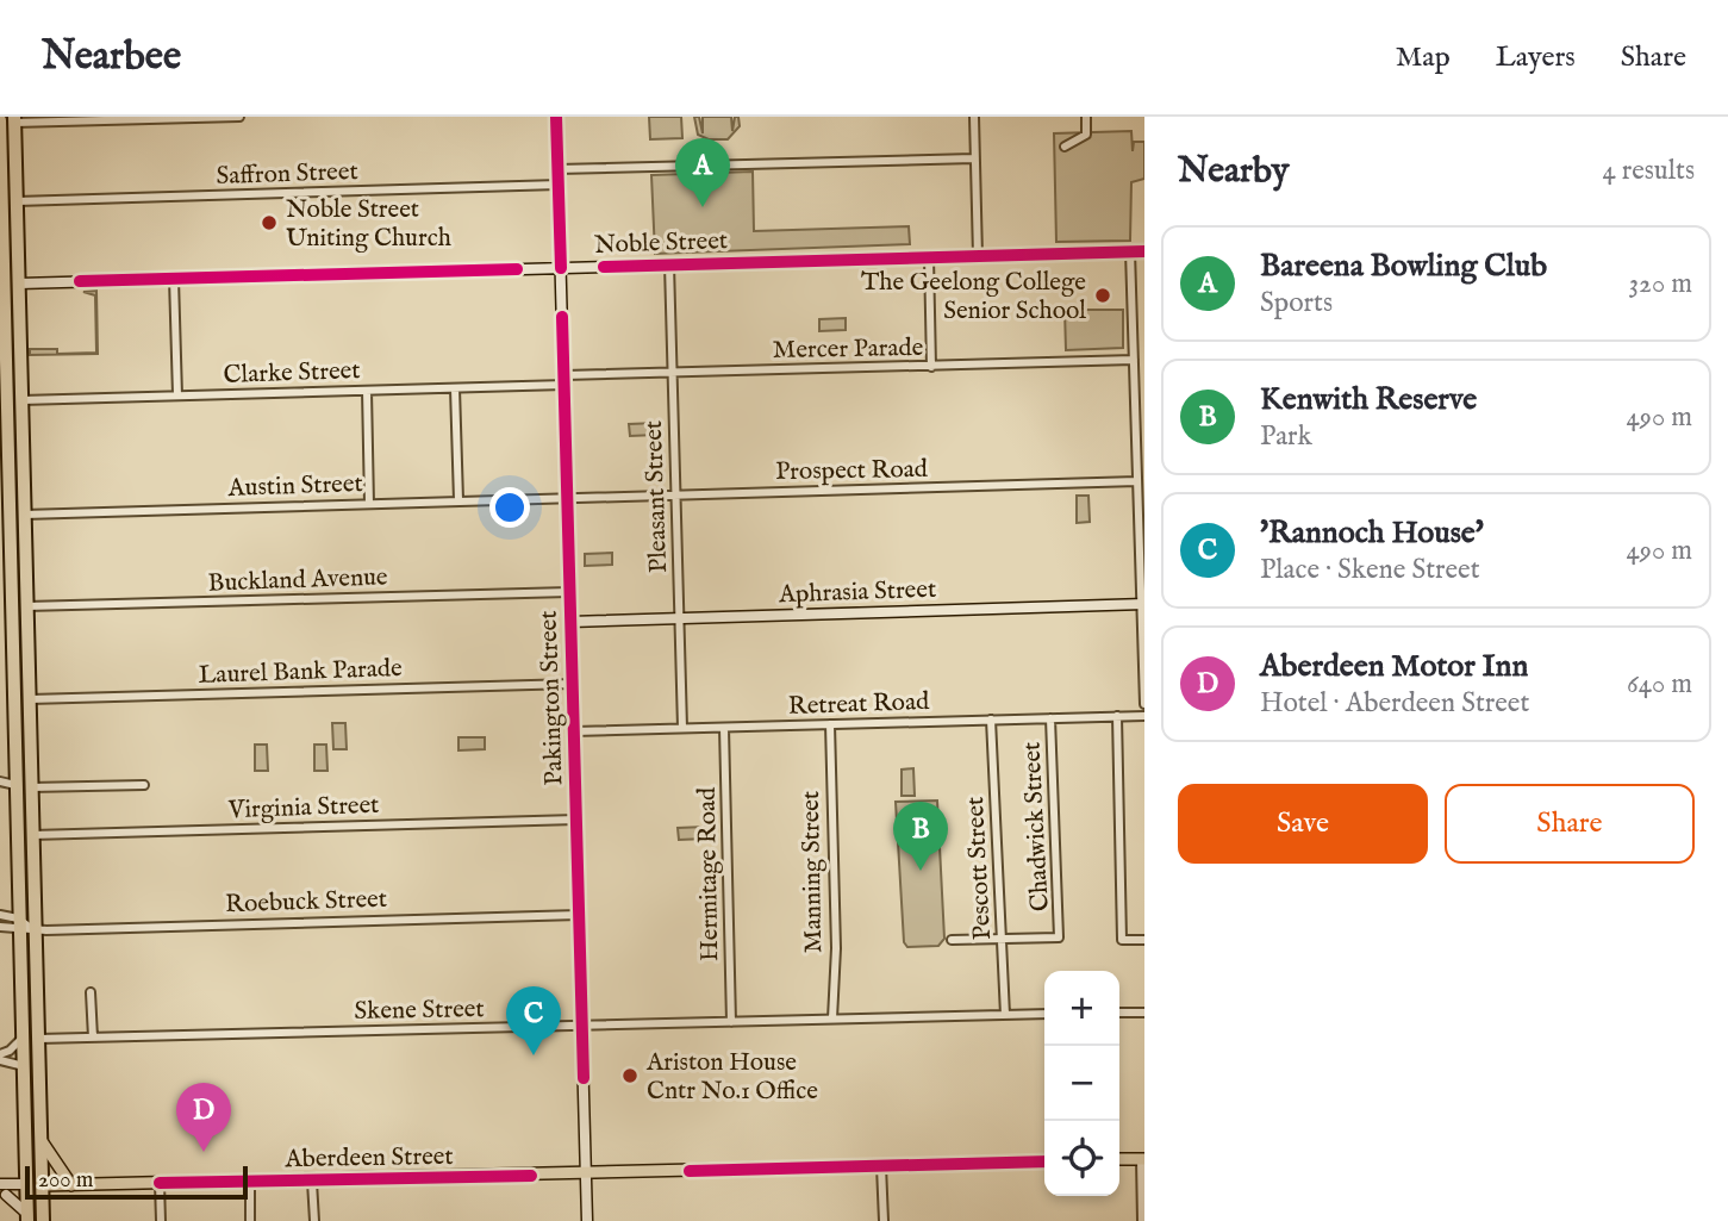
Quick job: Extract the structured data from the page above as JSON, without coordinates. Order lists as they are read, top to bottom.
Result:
{
  "streets": {
    "main road": ["Aberdeen Street"],
    "street": [
      "Saffron Street",
      "Noble Street",
      "Mercer Parade",
      "Clarke Street",
      "Prospect Road",
      "Austin Street",
      "Pleasant Street",
      "Buckland Avenue",
      "Aphrasia Street",
      "Laurel Bank Parade",
      "Pakington Street",
      "Retreat Road",
      "Virginia Street",
      "Chadwick Street",
      "Pescott Street",
      "Manning Street",
      "Hermitage Road",
      "Roebuck Street",
      "Skene Street"
    ]
  },
  "crossings": [
    ["Saffron Street", "Pakington Street"],
    ["Noble Street", "Pleasant Street"],
    ["Noble Street", "Pakington Street"],
    ["Mercer Parade", "Clarke Street"],
    ["Mercer Parade", "Pleasant Street"],
    ["Mercer Parade", "Pakington Street"],
    ["Clarke Street", "Pakington Street"],
    ["Prospect Road", "Austin Street"],
    ["Prospect Road", "Pleasant Street"],
    ["Prospect Road", "Pakington Street"],
    ["Austin Street", "Pakington Street"],
    ["Pleasant Street", "Aphrasia Street"],
    ["Pleasant Street", "Retreat Road"],
    ["Buckland Avenue", "Pakington Street"],
    ["Aphrasia Street", "Pakington Street"],
    ["Laurel Bank Parade", "Pakington Street"],
    ["Pakington Street", "Retreat Road"],
    ["Pakington Street", "Virginia Street"],
    ["Pakington Street", "Roebuck Street"],
    ["Pakington Street", "Skene Street"],
    ["Pakington Street", "Aberdeen Street"],
    ["Retreat Road", "Chadwick Street"],
    ["Retreat Road", "Pescott Street"],
    ["Retreat Road", "Manning Street"],
    ["Retreat Road", "Hermitage Road"],
    ["Chadwick Street", "Pescott Street"],
    ["Pescott Street", "Skene Street"],
    ["Manning Street", "Skene Street"],
    ["Hermitage Road", "Skene Street"]
  ],
  "places": ["Noble Street Uniting Church", "The Geelong College Senior School", "Ariston House Cntr No.1 Office"],
  "scale_bar": "200 m",
  "page": {
    "header": "Nearbee",
    "nav": ["Map", "Layers", "Share"],
    "heading": ["Nearby", "4 results"],
    "pins": [
      "A",
      "B",
      "C",
      "D"
    ],
    "list": [
      {
        "mark": "A",
        "name": "Bareena Bowling Club",
        "note": "Sports",
        "value": "320 m"
      },
      {
        "mark": "B",
        "name": "Kenwith Reserve",
        "note": "Park",
        "value": "490 m"
      },
      {
        "mark": "C",
        "name": "'Rannoch House'",
        "note": "Place · Skene Street",
        "value": "490 m"
      },
      {
        "mark": "D",
        "name": "Aberdeen Motor Inn",
        "note": "Hotel · Aberdeen Street",
        "value": "640 m"
      }
    ],
    "buttons": ["Save", "Share"],
    "map_buttons": ["+", "−"],
    "scale": "200 m"
  }
}
